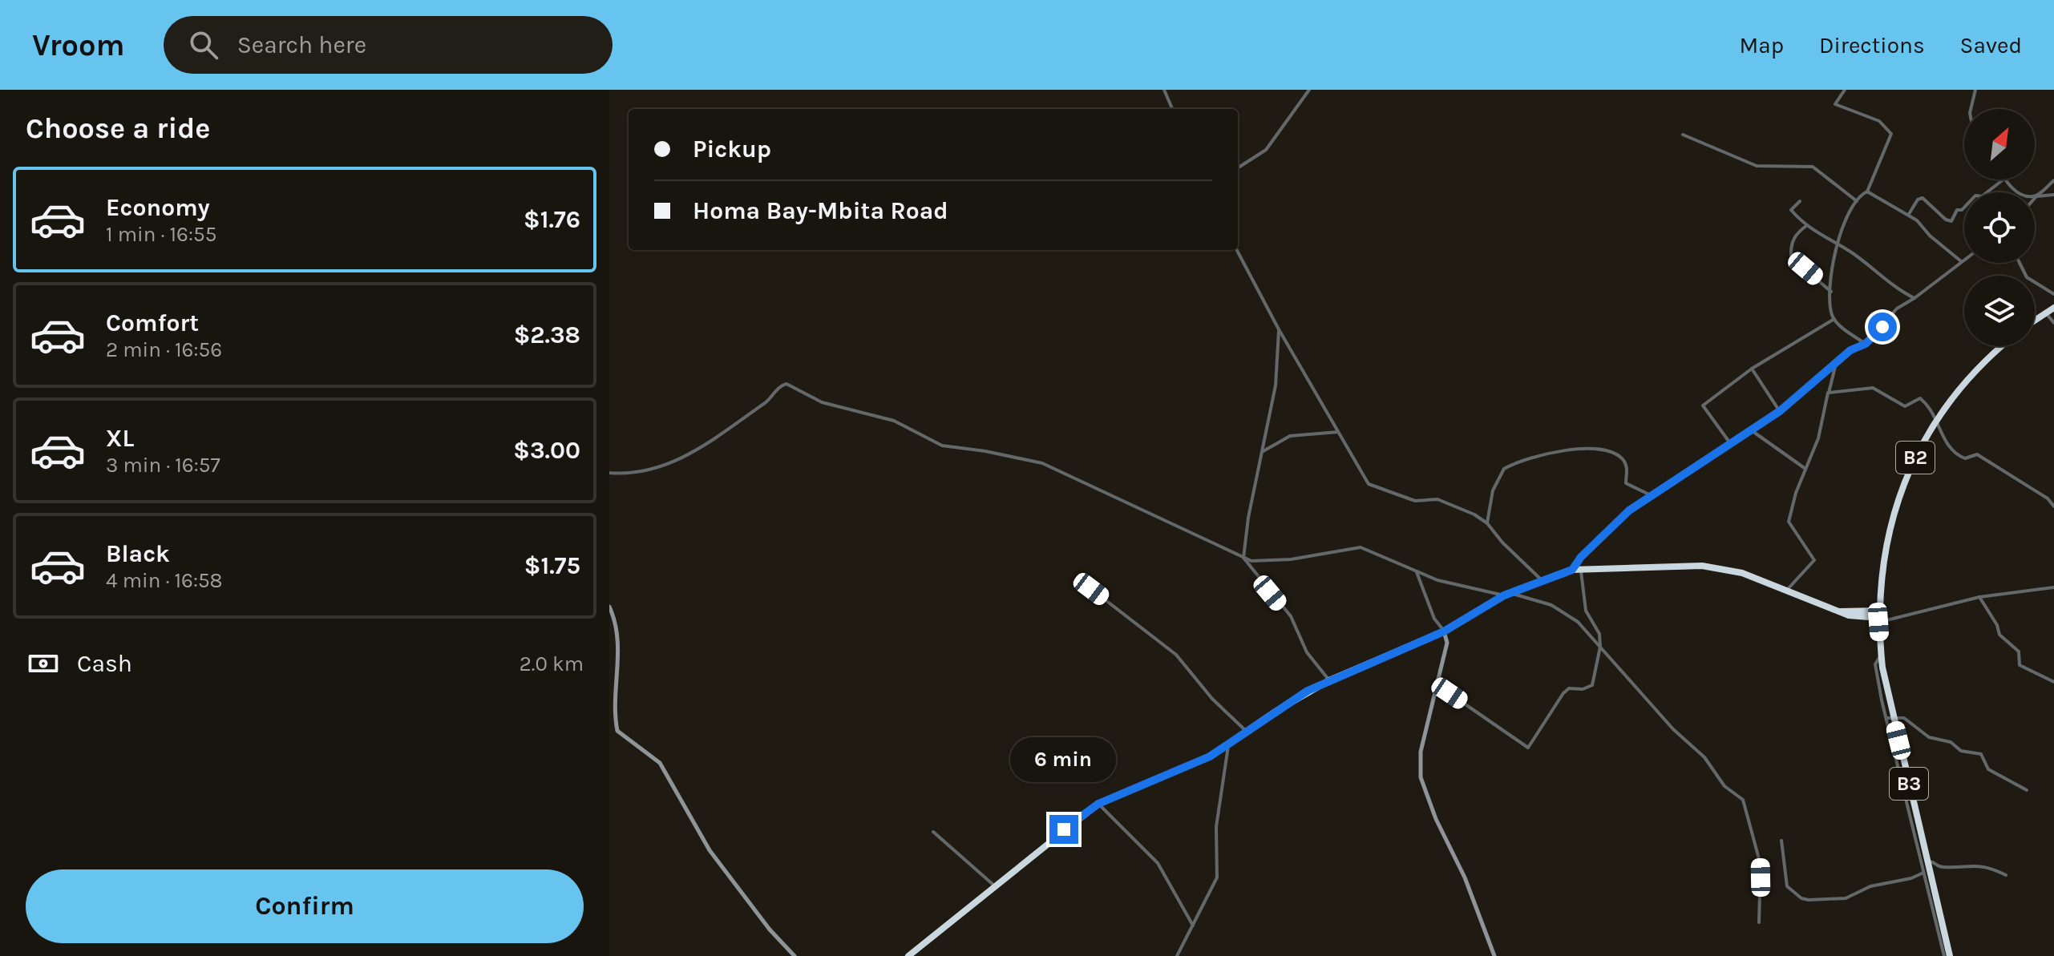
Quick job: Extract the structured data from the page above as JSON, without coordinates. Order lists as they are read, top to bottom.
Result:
{
  "streets": {
    "highway": ["B2", "B3"]
  },
  "crossings": [
    ["B2", "B3"]
  ],
  "north": "top right",
  "page": {
    "header": "Vroom",
    "search": "Search here",
    "nav": ["Map", "Directions", "Saved"],
    "heading": "Choose a ride",
    "banner": ["Pickup", "Homa Bay-Mbita Road"],
    "list": [
      {
        "name": "Economy",
        "note": "1 min · 16:55",
        "value": "$1.76"
      },
      {
        "name": "Comfort",
        "note": "2 min · 16:56",
        "value": "$2.38"
      },
      {
        "name": "XL",
        "note": "3 min · 16:57",
        "value": "$3.00"
      },
      {
        "name": "Black",
        "note": "4 min · 16:58",
        "value": "$1.75"
      }
    ],
    "pay": ["Cash", "2.0 km"],
    "bubble": "6 min",
    "buttons": "Confirm"
  }
}
